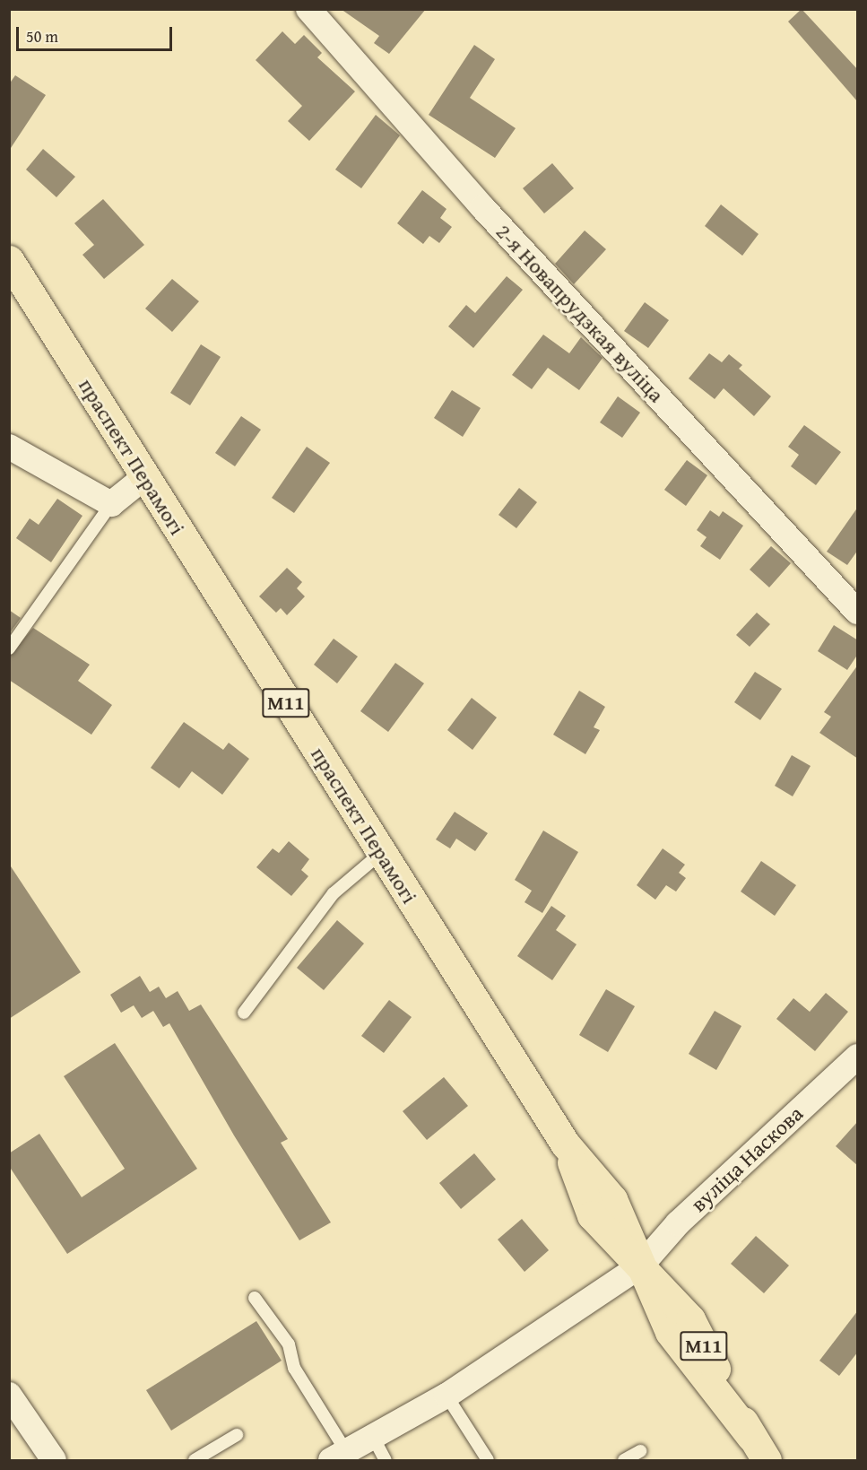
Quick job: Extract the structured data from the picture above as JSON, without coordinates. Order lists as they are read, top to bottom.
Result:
{
  "streets": {
    "main road": ["праспект Перамогі", "М11"],
    "street": ["2-я Новапрудзкая вуліца", "вуліца Наскова"]
  },
  "crossings": [
    ["праспект Перамогі", "вуліца Наскова"]
  ],
  "scale_bar": "50 m"
}
